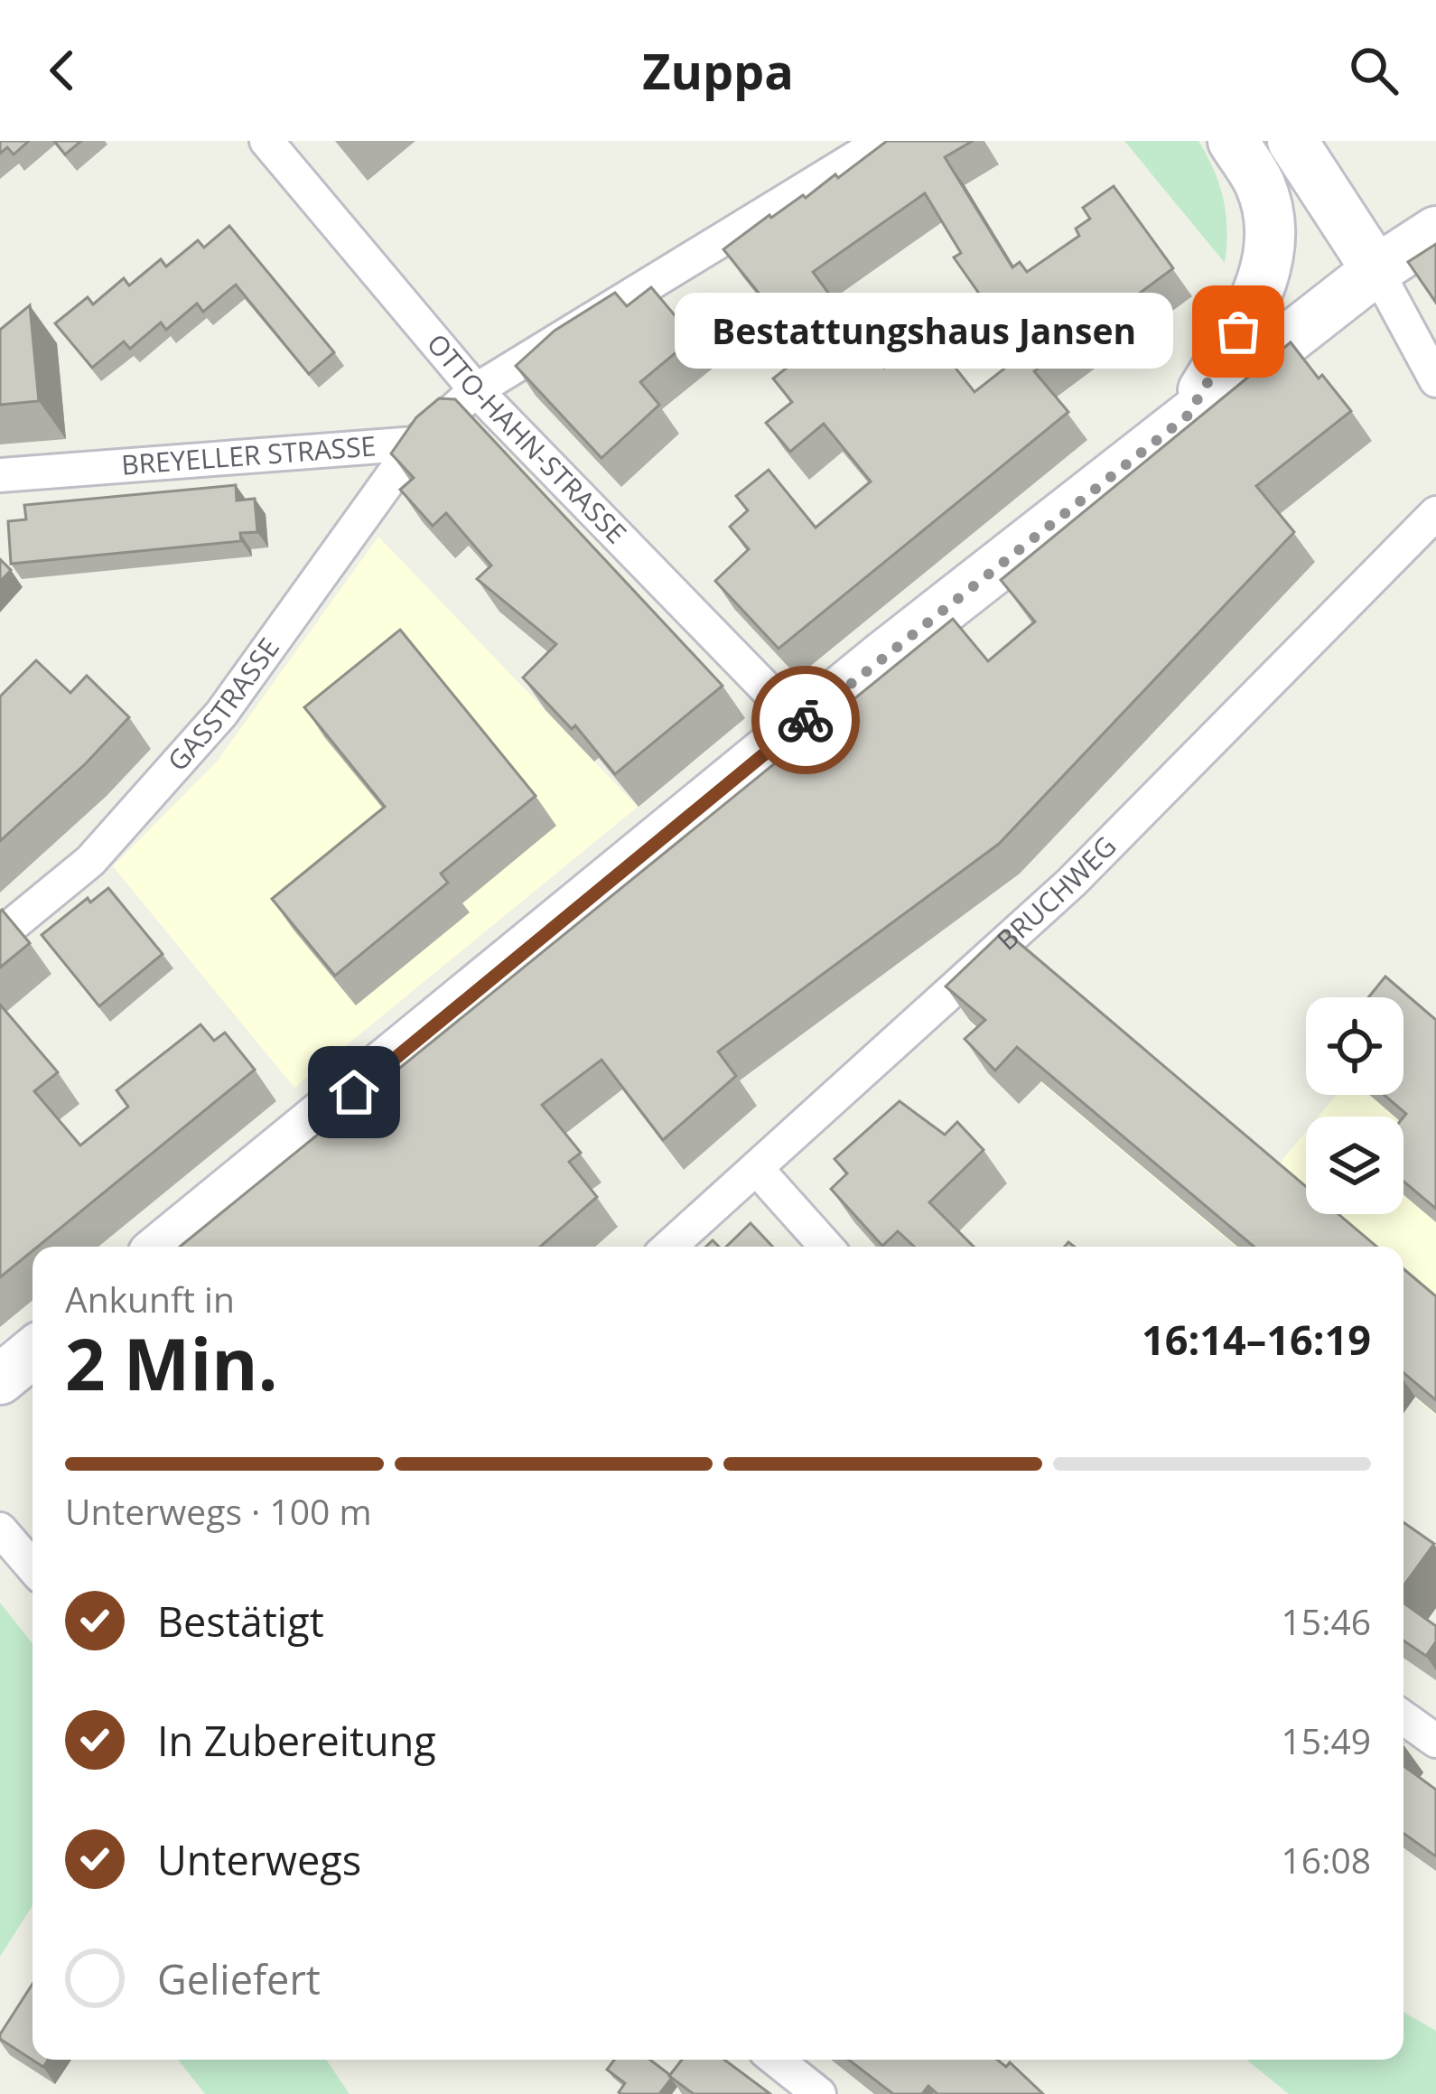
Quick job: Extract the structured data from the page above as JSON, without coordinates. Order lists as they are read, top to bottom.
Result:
{
  "streets": {
    "street": [
      "OTTO-HAHN-STRASSE",
      "BREYELLER STRASSE",
      "GASSTRASSE",
      "BRUCHWEG"
    ]
  },
  "crossings": [
    ["OTTO-HAHN-STRASSE", "BREYELLER STRASSE"],
    ["BREYELLER STRASSE", "GASSTRASSE"]
  ],
  "places": ["Bestattungshaus Jansen"],
  "page": {
    "header": "Zuppa",
    "bubble": "Bestattungshaus Jansen",
    "heading": ["2 Min.", "Ankunft in", "16:14–16:19"],
    "bar": "Unterwegs · 100 m",
    "list": [
      ["Bestätigt", "15:46"],
      ["In Zubereitung", "15:49"],
      ["Unterwegs", "16:08"],
      "Geliefert"
    ]
  }
}
